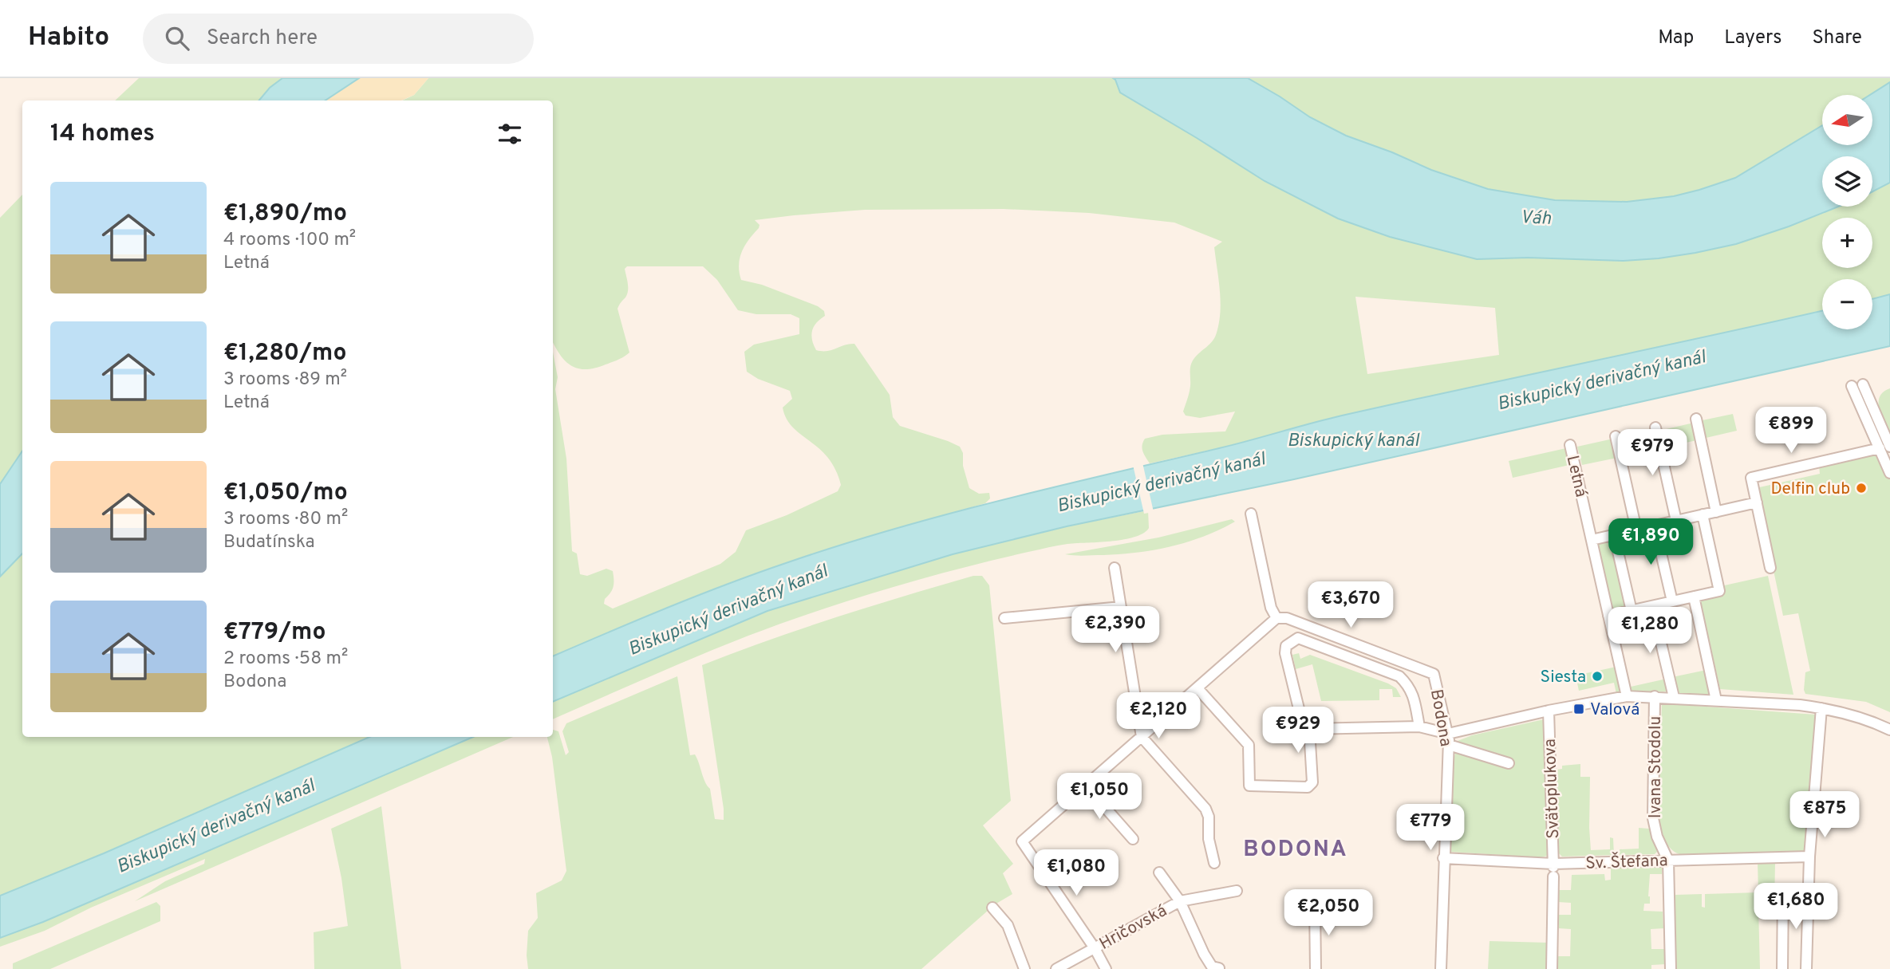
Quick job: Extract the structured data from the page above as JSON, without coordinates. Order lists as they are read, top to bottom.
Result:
{
  "streets": {
    "street": [
      "Letná",
      "Bodona",
      "Ivana Stodolu",
      "Svätoplukova",
      "Sv. Štefana",
      "Hričovská"
    ]
  },
  "crossings": [
    ["Bodona", "Sv. Štefana"],
    ["Ivana Stodolu", "Sv. Štefana"],
    ["Svätoplukova", "Sv. Štefana"]
  ],
  "districts": ["BODONA"],
  "water": ["Váh", "Biskupický derivačný kanál", "Biskupický kanál"],
  "places": {
    "other": ["Delfin club", "Siesta"],
    "transit": ["Valová"]
  },
  "north": "left",
  "page": {
    "header": "Habito",
    "search": "Search here",
    "nav": ["Map", "Layers", "Share"],
    "map_buttons": ["+", "−"],
    "heading": "14 homes",
    "list": [
      {
        "name": "€1,890/mo",
        "note": "4 rooms · 100 m² · Letná"
      },
      {
        "name": "€1,280/mo",
        "note": "3 rooms · 89 m² · Letná"
      },
      {
        "name": "€1,050/mo",
        "note": "3 rooms · 80 m² · Budatínska"
      },
      {
        "name": "€779/mo",
        "note": "2 rooms · 58 m² · Bodona"
      }
    ],
    "price": [
      "€899",
      "€979",
      "€1,890",
      "€3,670",
      "€2,390",
      "€1,280",
      "€2,120",
      "€929",
      "€1,050",
      "€875",
      "€779",
      "€1,080",
      "€1,680",
      "€2,050"
    ]
  }
}
